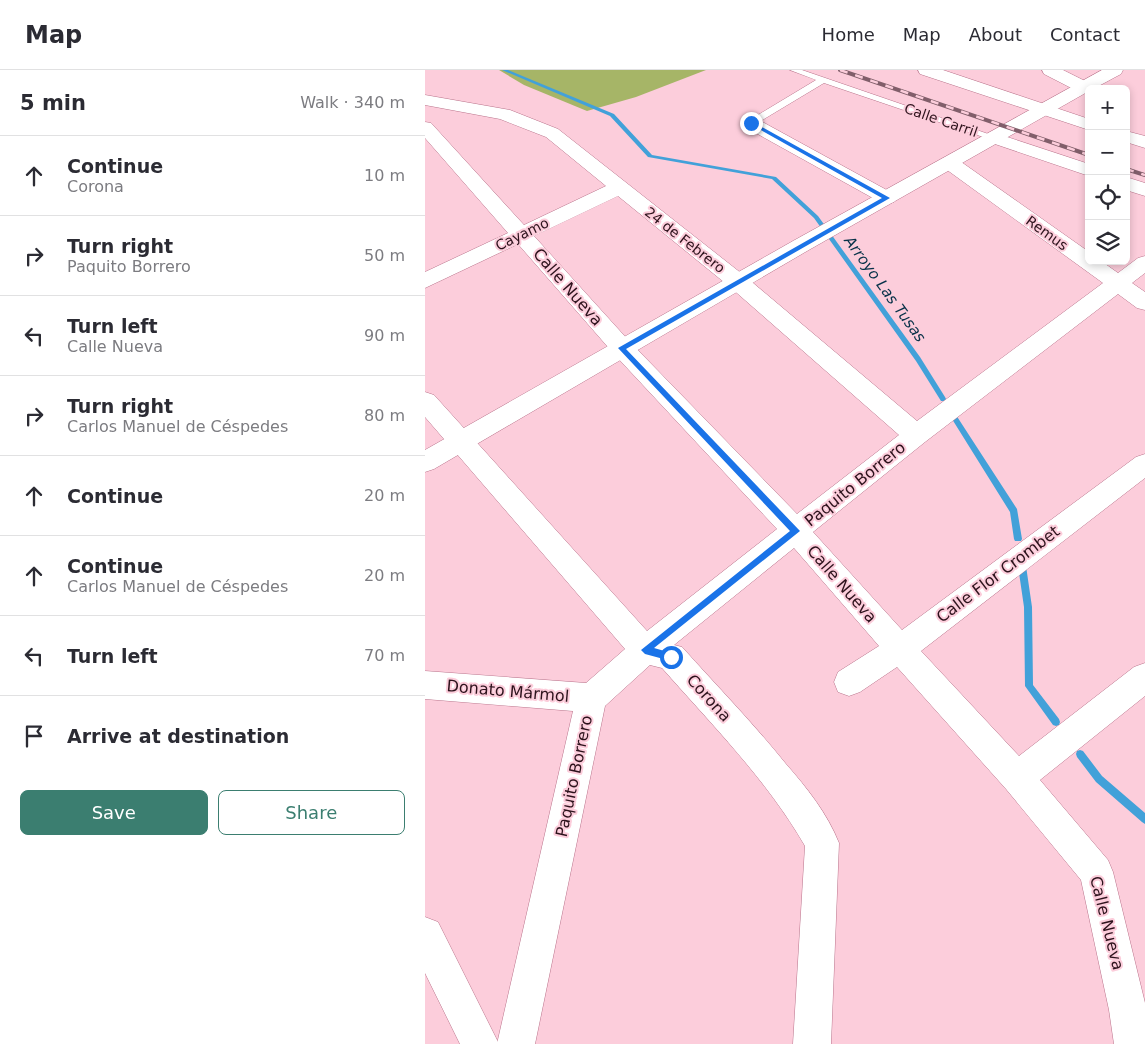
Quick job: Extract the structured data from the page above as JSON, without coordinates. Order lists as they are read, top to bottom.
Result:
{
  "streets": {
    "street": [
      "Calle Carril",
      "Remus",
      "Cayamo",
      "24 de Febrero",
      "Calle Nueva",
      "Paquito Borrero",
      "Calle Flor Crombet",
      "Donato Mármol",
      "Corona"
    ]
  },
  "crossings": [
    ["Remus", "Paquito Borrero"],
    ["Cayamo", "24 de Febrero"],
    ["Cayamo", "Calle Nueva"],
    ["24 de Febrero", "Paquito Borrero"],
    ["Calle Nueva", "Paquito Borrero"],
    ["Calle Nueva", "Calle Flor Crombet"],
    ["Paquito Borrero", "Donato Mármol"],
    ["Paquito Borrero", "Corona"]
  ],
  "water": ["Arroyo Las Tusas"],
  "page": {
    "header": "Map",
    "nav": [
      "Home",
      "Map",
      "About",
      "Contact"
    ],
    "heading": ["5 min", "Walk · 340 m"],
    "map_buttons": ["+", "−"],
    "list": [
      ["Continue", "Corona", "10 m"],
      ["Turn right", "Paquito Borrero", "50 m"],
      ["Turn left", "Calle Nueva", "90 m"],
      ["Turn right", "Carlos Manuel de Céspedes", "80 m"],
      ["Continue", "20 m"],
      ["Continue", "Carlos Manuel de Céspedes", "20 m"],
      ["Turn left", "70 m"],
      "Arrive at destination"
    ],
    "buttons": ["Save", "Share"]
  }
}
